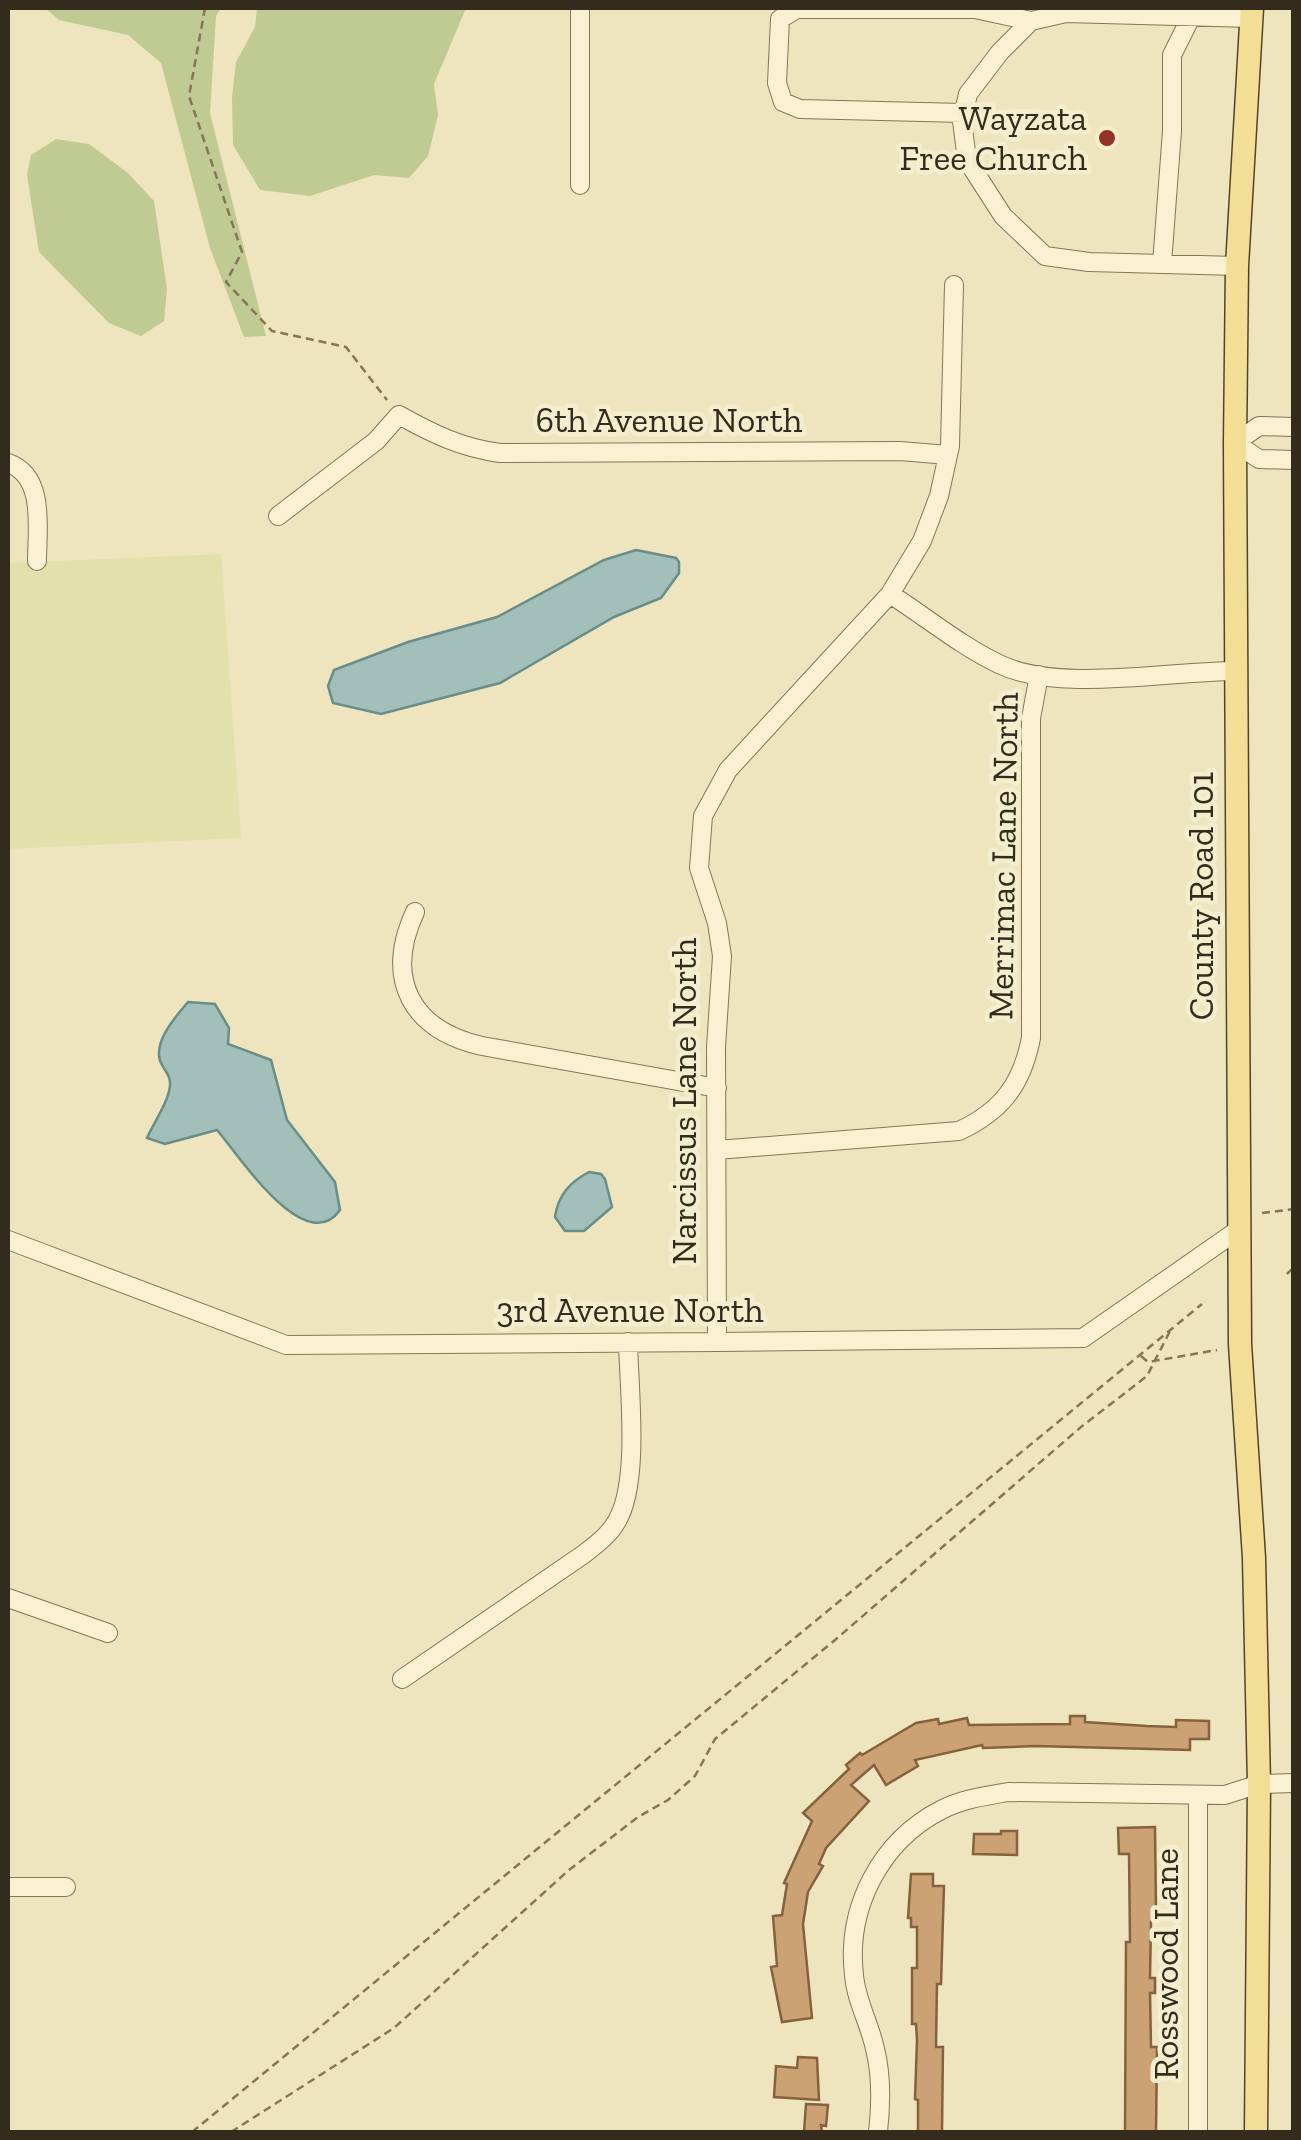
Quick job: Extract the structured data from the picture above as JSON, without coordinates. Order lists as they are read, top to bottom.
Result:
{
  "streets": {
    "main road": ["County Road 101"],
    "street": [
      "6th Avenue North",
      "Merrimac Lane North",
      "Narcissus Lane North",
      "3rd Avenue North",
      "Rosswood Lane"
    ]
  },
  "crossings": [
    ["6th Avenue North", "Narcissus Lane North"],
    ["Merrimac Lane North", "Narcissus Lane North"],
    ["County Road 101", "3rd Avenue North"],
    ["Narcissus Lane North", "3rd Avenue North"]
  ],
  "places": ["Wayzata Free Church"]
}
